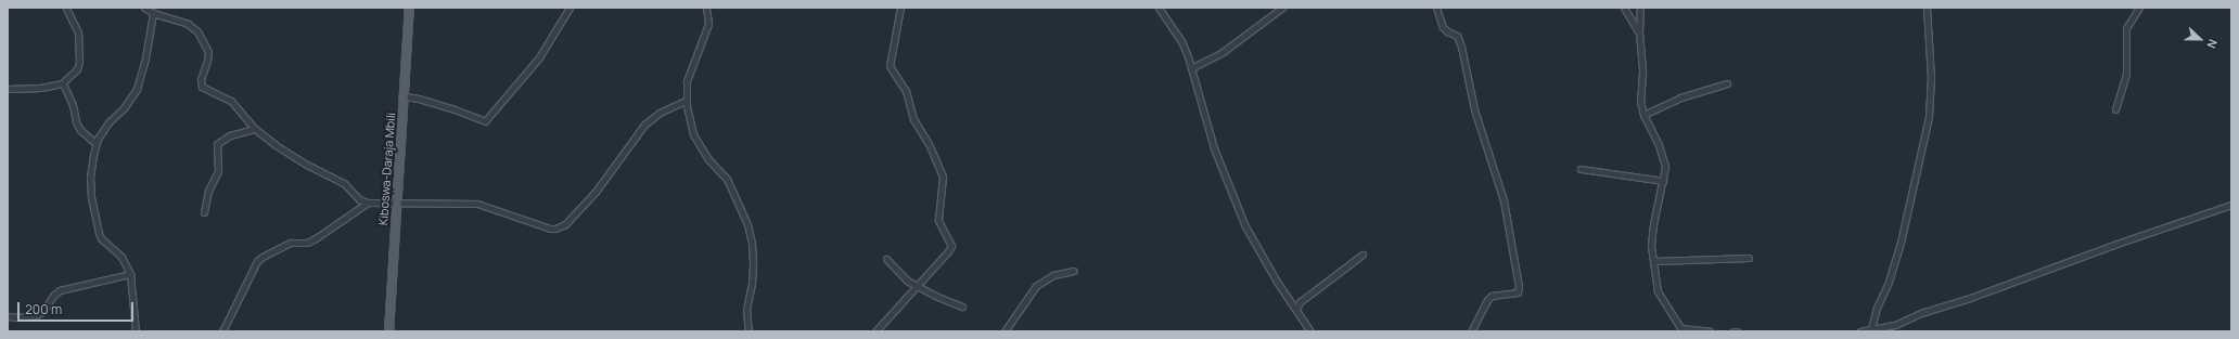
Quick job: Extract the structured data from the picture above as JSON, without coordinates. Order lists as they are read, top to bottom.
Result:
{
  "streets": {
    "main road": ["Kiboswa-Daraja Mbili"]
  },
  "scale_bar": "200 m",
  "north": "right"
}
